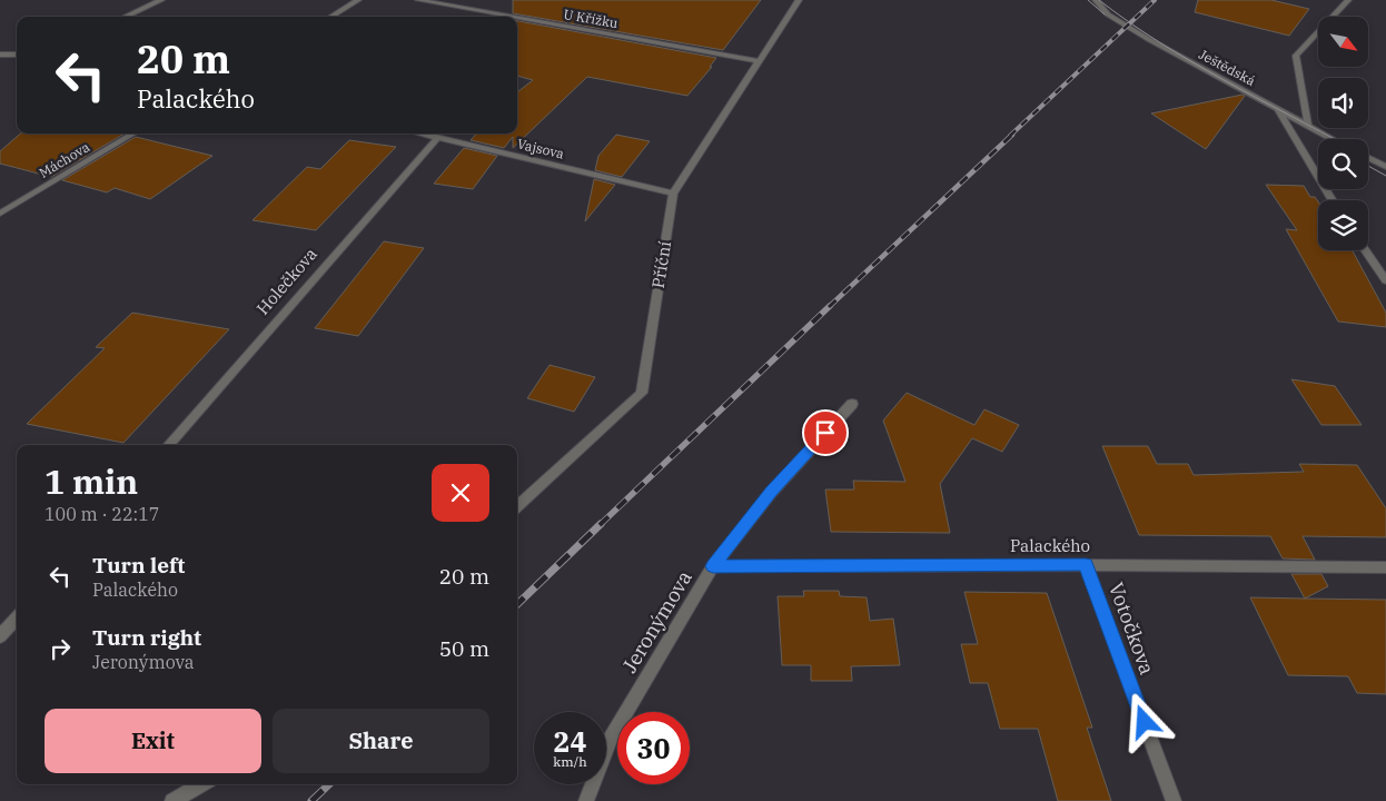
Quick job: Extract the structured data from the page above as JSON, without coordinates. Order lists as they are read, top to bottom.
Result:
{
  "streets": {
    "street": [
      "U Křížku",
      "Ještědská",
      "Vajsova",
      "Máchova",
      "Příční",
      "Holečkova",
      "Palackého",
      "Jeronýmova",
      "Votočkova"
    ]
  },
  "crossings": [
    ["U Křížku", "Příční"],
    ["Vajsova", "Příční"],
    ["Vajsova", "Holečkova"],
    ["Palackého", "Jeronýmova"],
    ["Palackého", "Votočkova"]
  ],
  "north": "bottom right",
  "page": {
    "turn": ["20 m", "Palackého"],
    "heading": ["1 min", "100 m · 22:17"],
    "list": [
      {
        "name": "Turn left",
        "note": "Palackého",
        "value": "20 m"
      },
      {
        "name": "Turn right",
        "note": "Jeronýmova",
        "value": "50 m"
      }
    ],
    "buttons": ["Exit", "Share"],
    "speed": "24 km/h",
    "limit": "30"
  }
}
